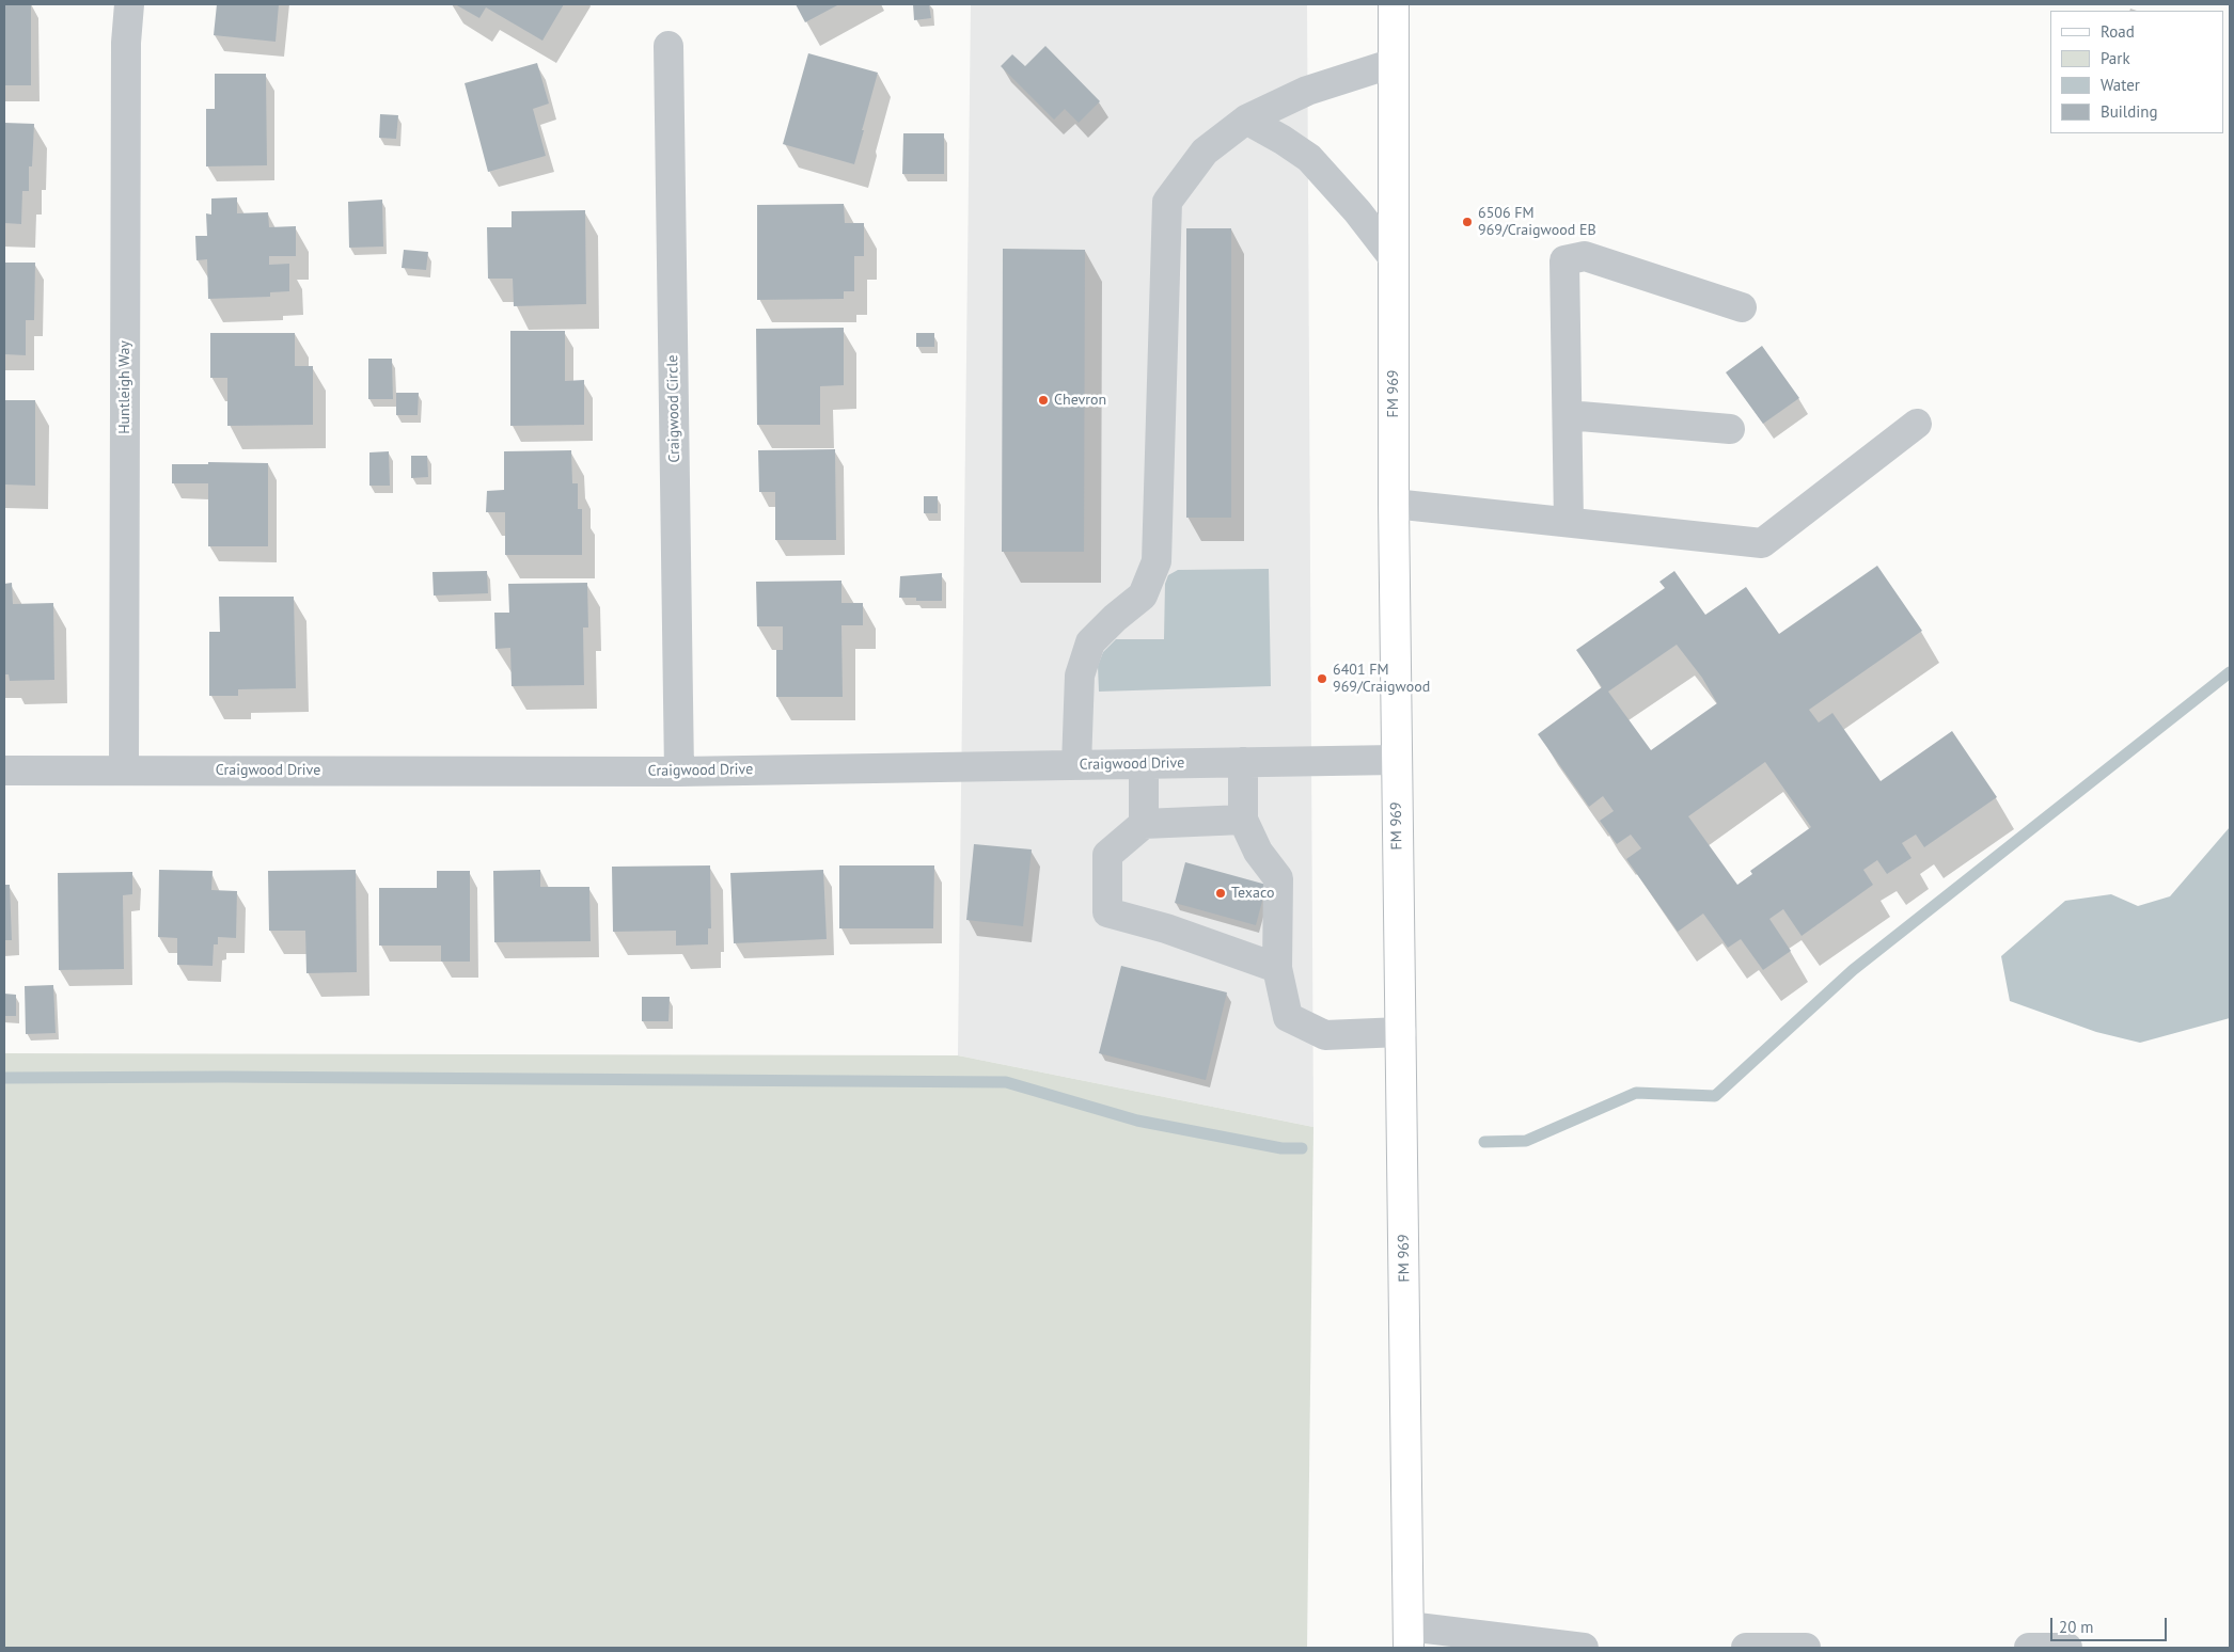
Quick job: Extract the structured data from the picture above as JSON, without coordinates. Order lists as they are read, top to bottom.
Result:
{
  "streets": {
    "main road": ["FM 969"],
    "street": ["Huntleigh Way", "Craigwood Circle", "Craigwood Drive"]
  },
  "crossings": [
    ["Huntleigh Way", "Craigwood Drive"],
    ["FM 969", "Craigwood Drive"],
    ["Craigwood Circle", "Craigwood Drive"]
  ],
  "places": [
    "6506 FM 969/Craigwood EB",
    "Chevron",
    "6401 FM 969/Craigwood",
    "Texaco"
  ],
  "legend": [
    "Road",
    "Park",
    "Water",
    "Building"
  ],
  "scale_bar": "20 m"
}
